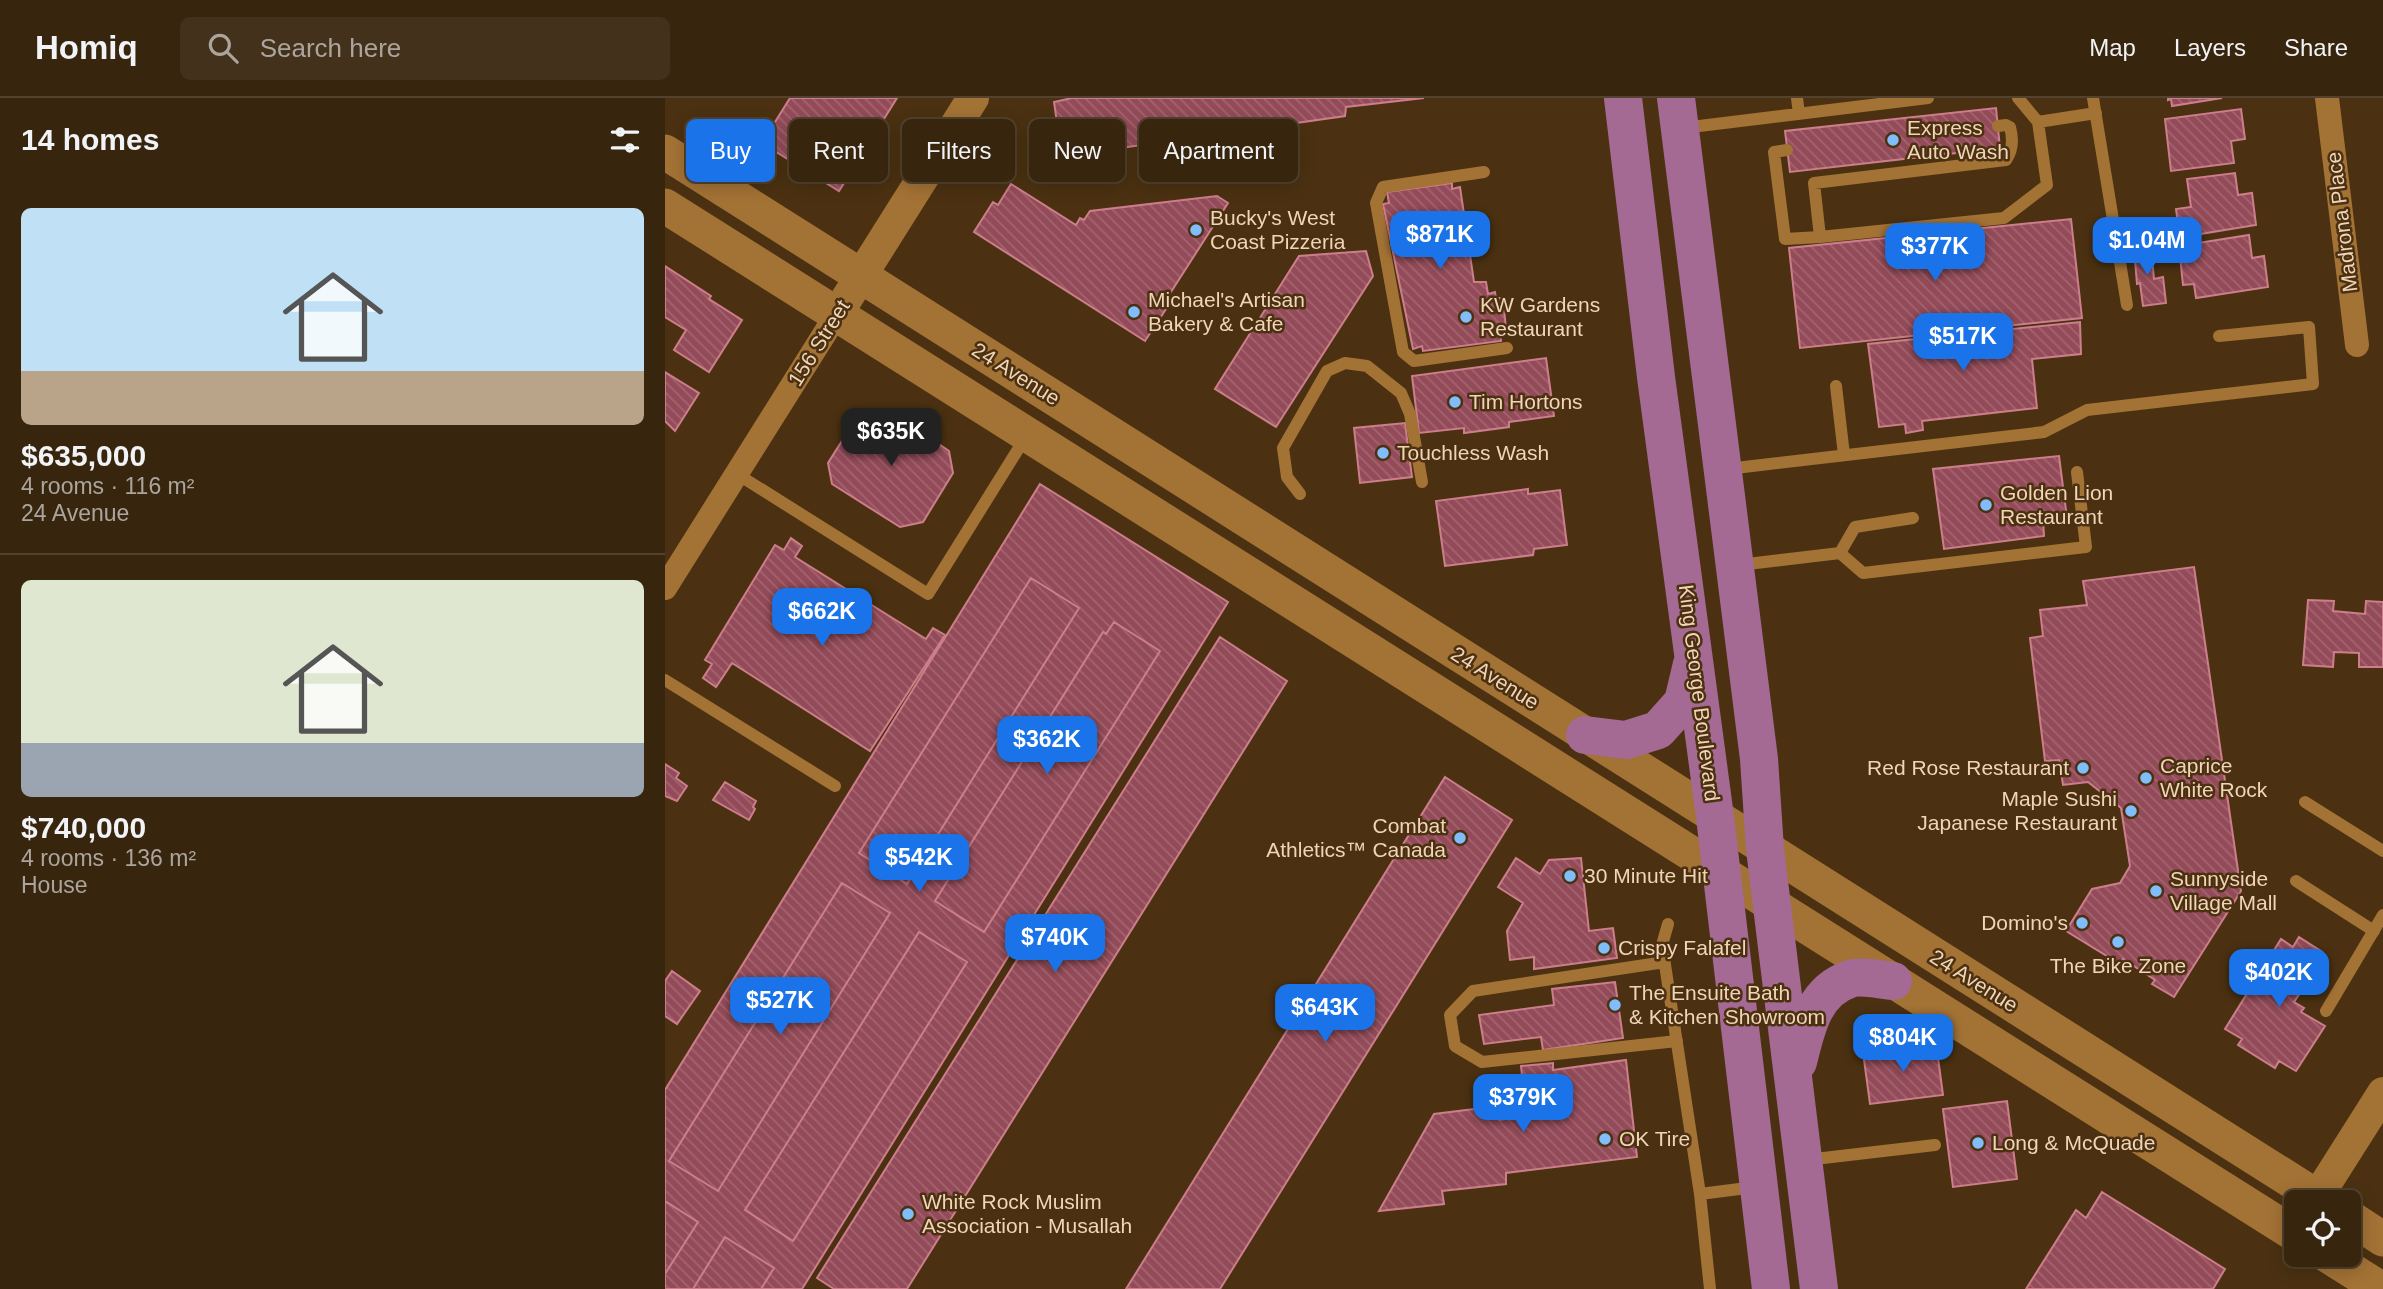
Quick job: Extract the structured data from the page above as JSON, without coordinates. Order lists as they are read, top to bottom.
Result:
{
  "streets": {
    "main road": ["24 Avenue", "King George Boulevard"],
    "street": ["Madrona Place", "156 Street"]
  },
  "crossings": [
    ["156 Street", "24 Avenue"],
    ["24 Avenue", "King George Boulevard"]
  ],
  "places": [
    "Express Auto Wash",
    "Bucky's West Coast Pizzeria",
    "Michael's Artisan Bakery & Cafe",
    "KW Gardens Restaurant",
    "Tim Hortons",
    "Touchless Wash",
    "Golden Lion Restaurant",
    "Red Rose Restaurant",
    "Caprice White Rock",
    "Maple Sushi Japanese Restaurant",
    "Combat Athletics™ Canada",
    "30 Minute Hit",
    "Sunnyside Village Mall",
    "Domino's",
    "The Bike Zone",
    "Crispy Falafel",
    "The Ensuite Bath & Kitchen Showroom",
    "OK Tire",
    "Long & McQuade",
    "White Rock Muslim Association - Musallah"
  ],
  "page": {
    "header": "Homiq",
    "search": "Search here",
    "nav": ["Map", "Layers", "Share"],
    "heading": "14 homes",
    "chip": [
      "Buy",
      "Rent",
      "Filters",
      "New",
      "Apartment"
    ],
    "list": [
      {
        "name": "$635,000",
        "note": "4 rooms · 116 m² · 24 Avenue"
      },
      {
        "name": "$740,000",
        "note": "4 rooms · 136 m² · House"
      }
    ],
    "price": [
      "$871K",
      "$1.04M",
      "$377K",
      "$517K",
      "$635K",
      "$662K",
      "$362K",
      "$542K",
      "$740K",
      "$402K",
      "$527K",
      "$643K",
      "$804K",
      "$379K"
    ]
  }
}
